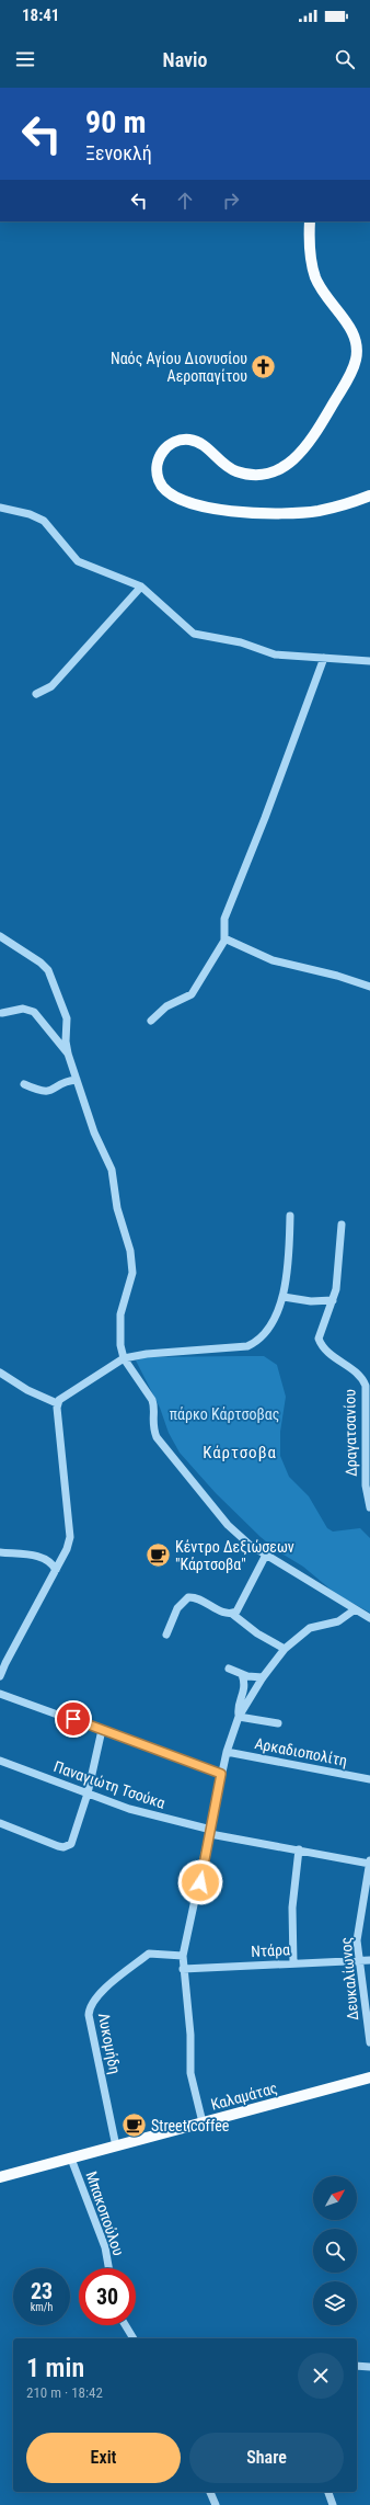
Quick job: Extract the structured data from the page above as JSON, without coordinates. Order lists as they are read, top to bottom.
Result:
{
  "streets": {
    "main road": ["Καλαμάτας"],
    "street": [
      "Δραγατσανίου",
      "Αρκαδιοπολίτη",
      "Παναγιώτη Τσούκα",
      "Ντάρα",
      "Δευκαλίωνος",
      "Λυκομήδη",
      "Μπακοπούλου"
    ]
  },
  "crossings": [
    ["Παναγιώτη Τσούκα", "Δευκαλίωνος"],
    ["Ντάρα", "Δευκαλίωνος"],
    ["Λυκομήδη", "Καλαμάτας"],
    ["Καλαμάτας", "Μπακοπούλου"]
  ],
  "districts": ["Κάρτσοβα"],
  "parks": ["πάρκο Κάρτσοβας"],
  "places": {
    "church": ["Ναός Αγίου Διονυσίου Αεροπαγίτου"],
    "cafe": ["Κέντρο Δεξιώσεων \"Κάρτσοβα\"", "Street coffee"]
  },
  "north": "top right",
  "page": {
    "status": "18:41",
    "header": "Navio",
    "turn": ["90 m", "Ξενοκλή"],
    "speed": "23 km/h",
    "limit": "30",
    "heading": ["1 min", "210 m · 18:42"],
    "buttons": ["Exit", "Share"]
  }
}
